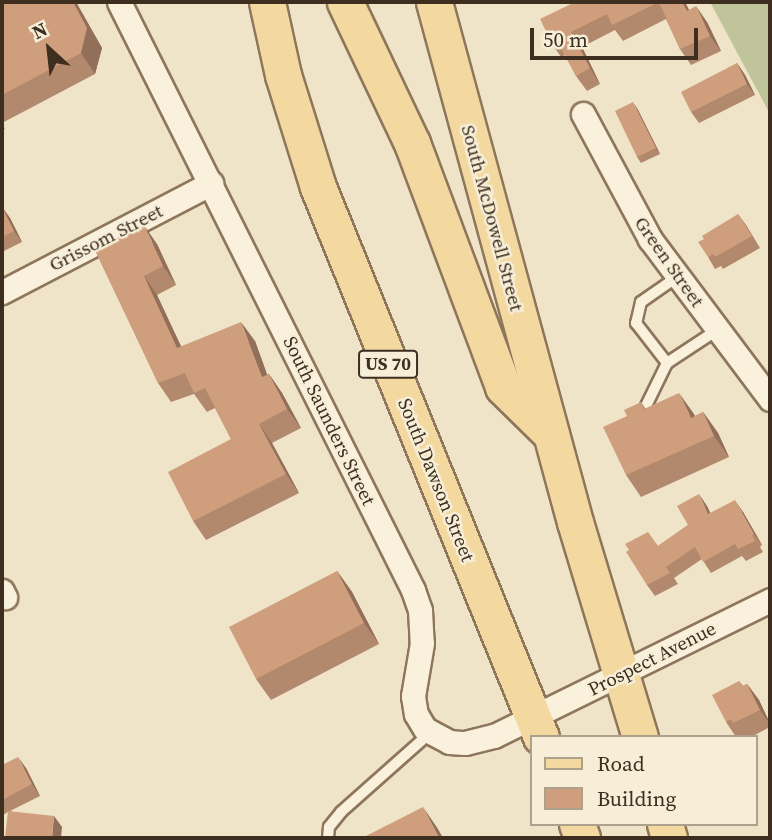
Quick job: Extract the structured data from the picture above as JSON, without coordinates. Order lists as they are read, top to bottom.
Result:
{
  "streets": {
    "main road": ["South McDowell Street", "US 70", "South Dawson Street"],
    "street": [
      "Grissom Street",
      "Green Street",
      "South Saunders Street",
      "Prospect Avenue"
    ]
  },
  "crossings": [
    ["South McDowell Street", "Prospect Avenue"],
    ["Grissom Street", "South Saunders Street"],
    ["South Dawson Street", "Prospect Avenue"]
  ],
  "legend": ["Road", "Building"],
  "scale_bar": "50 m",
  "north": "top left"
}
